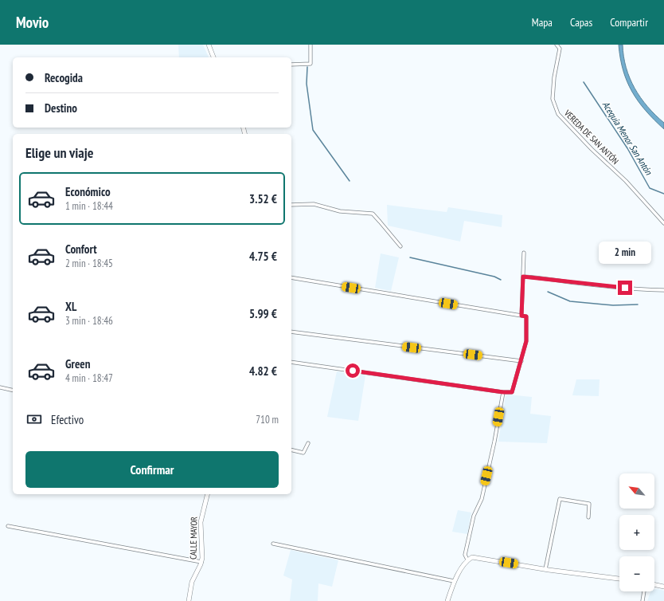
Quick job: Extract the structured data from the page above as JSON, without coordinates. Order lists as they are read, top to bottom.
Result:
{
  "streets": {
    "main road": ["CALLE MAYOR"],
    "street": ["VEREDA DE SAN ANTÓN"]
  },
  "water": ["Acequia Menor San Antón"],
  "north": "top left",
  "page": {
    "header": "Movio",
    "nav": ["Mapa", "Capas", "Compartir"],
    "banner": ["Recogida", "Destino"],
    "heading": "Elige un viaje",
    "list": [
      {
        "name": "Económico",
        "note": "1 min · 18:44",
        "value": "3.52 €"
      },
      {
        "name": "Confort",
        "note": "2 min · 18:45",
        "value": "4.75 €"
      },
      {
        "name": "XL",
        "note": "3 min · 18:46",
        "value": "5.99 €"
      },
      {
        "name": "Green",
        "note": "4 min · 18:47",
        "value": "4.82 €"
      }
    ],
    "bubble": "2 min",
    "pay": ["Efectivo", "710 m"],
    "buttons": "Confirmar",
    "map_buttons": ["+", "−"]
  }
}
